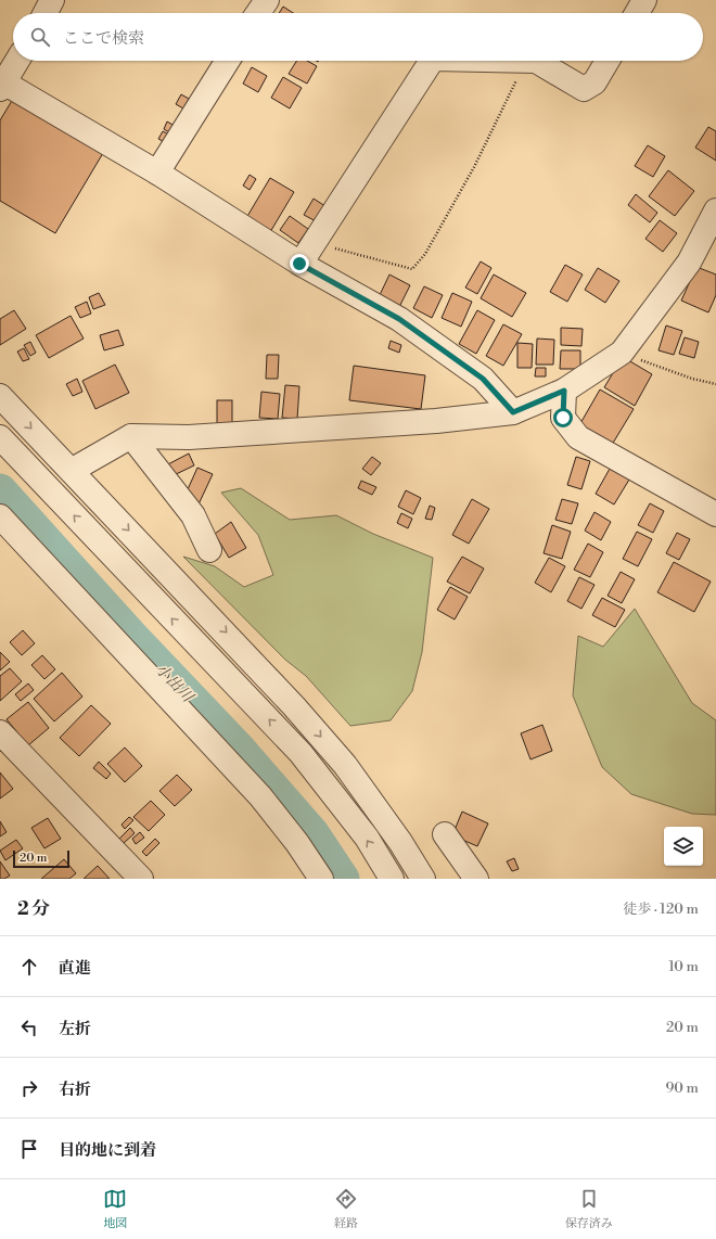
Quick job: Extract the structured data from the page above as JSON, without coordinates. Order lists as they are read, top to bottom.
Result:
{
  "water": ["小出川"],
  "scale_bar": "20 m",
  "page": {
    "search": "ここで検索",
    "scale": "20 m",
    "heading": ["2 分", "徒歩 · 120 m"],
    "list": [
      ["直進", "10 m"],
      ["左折", "20 m"],
      ["右折", "90 m"],
      "目的地に到着"
    ],
    "nav": ["地図", "経路", "保存済み"]
  }
}
